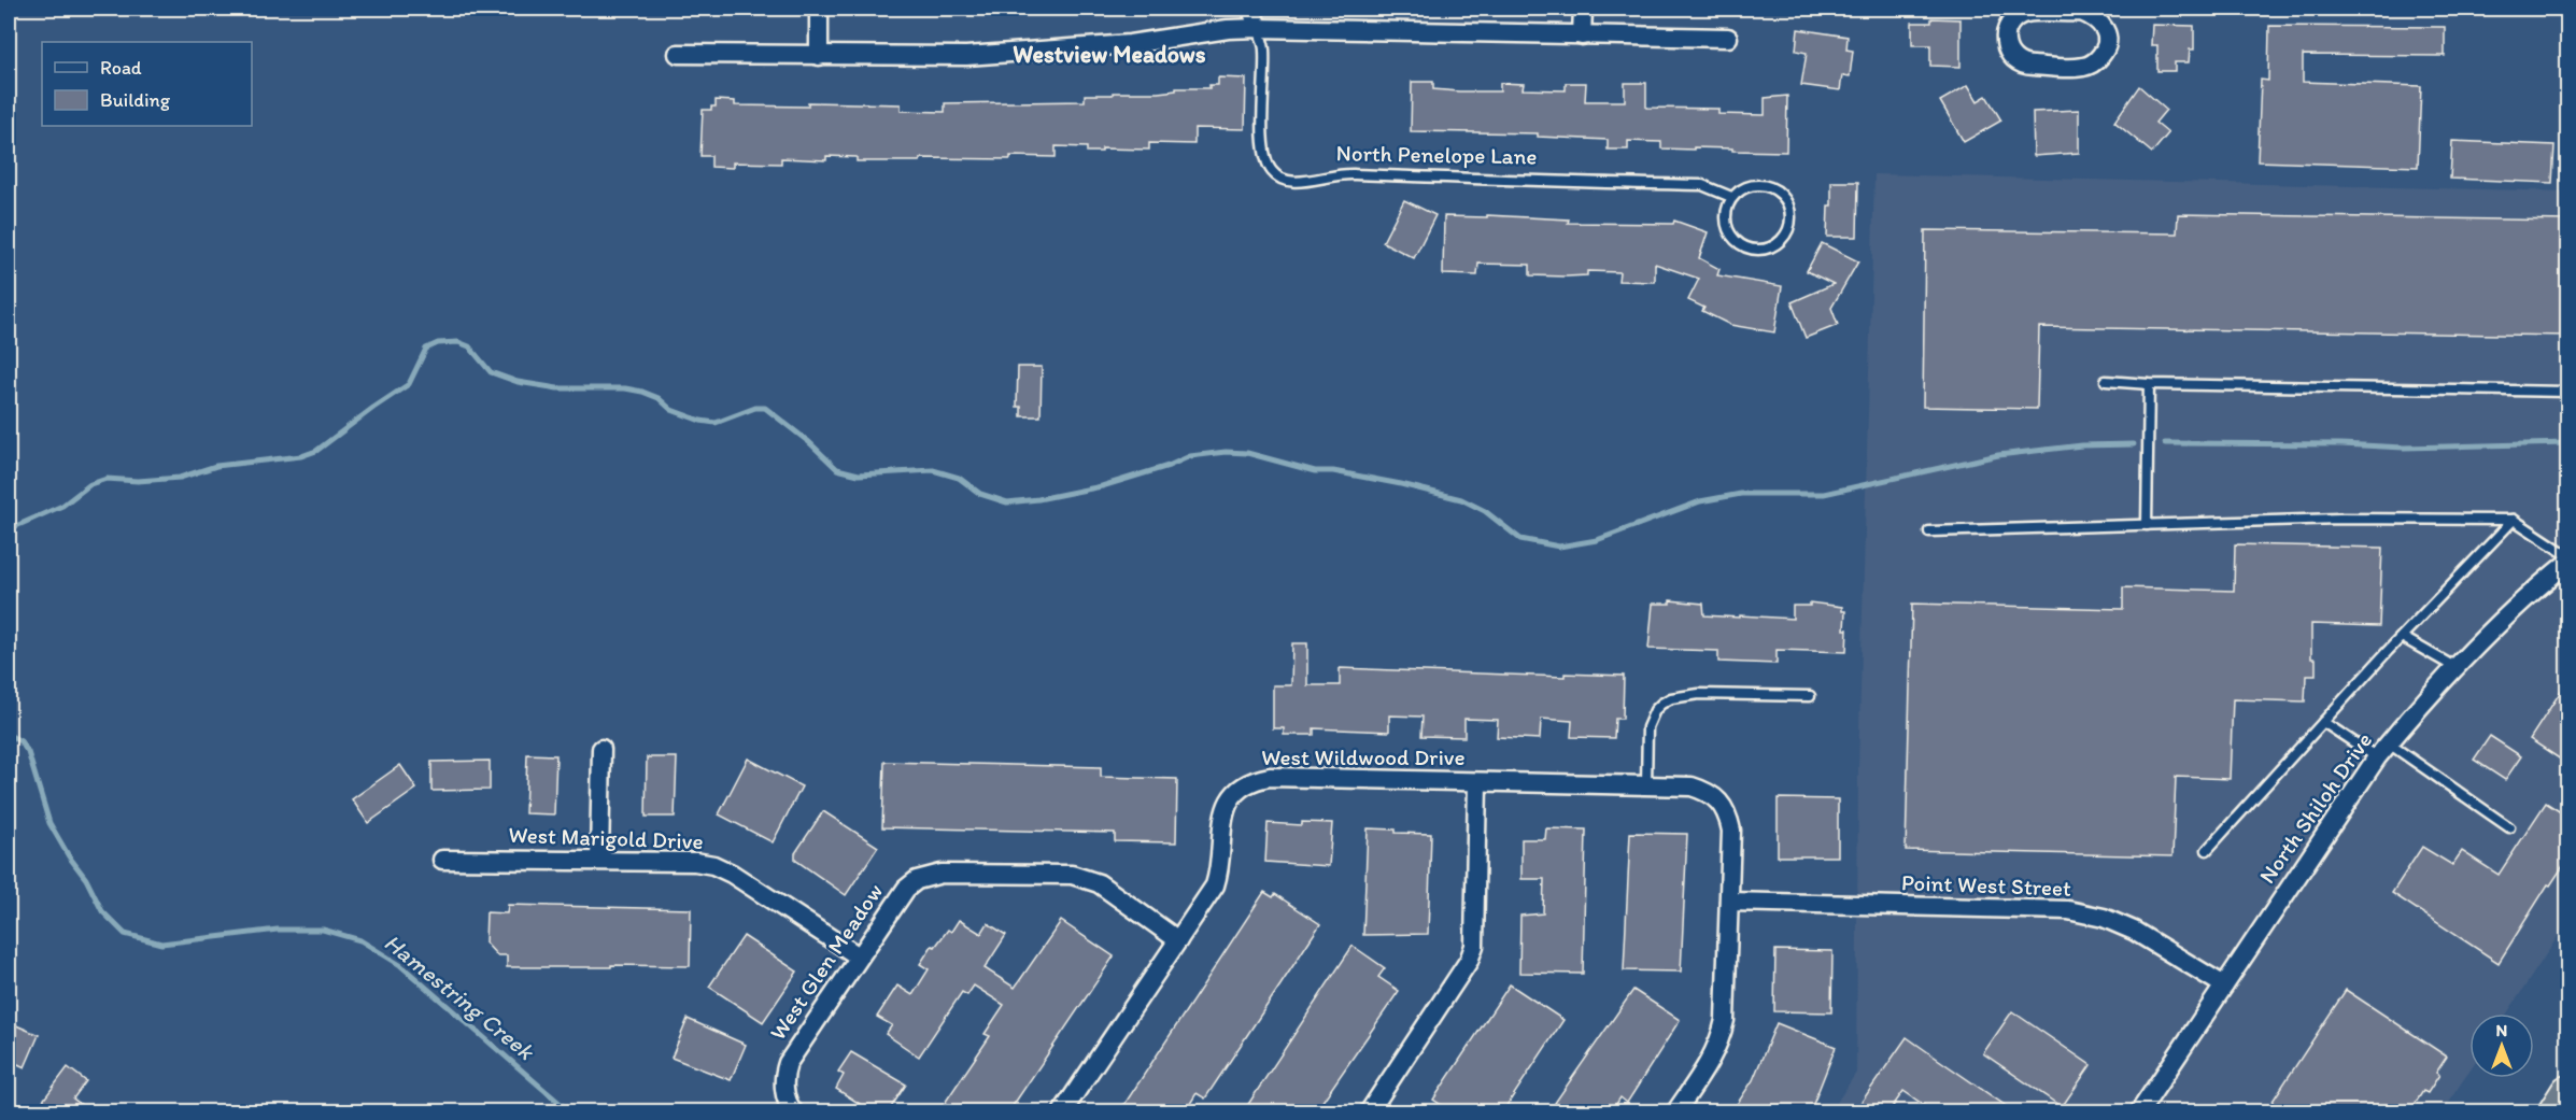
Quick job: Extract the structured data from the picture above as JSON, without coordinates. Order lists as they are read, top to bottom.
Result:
{
  "streets": {
    "street": [
      "North Penelope Lane",
      "West Wildwood Drive",
      "North Shiloh Drive",
      "West Marigold Drive",
      "Point West Street",
      "West Glen Meadow"
    ]
  },
  "crossings": [
    ["West Wildwood Drive", "Point West Street"],
    ["West Wildwood Drive", "West Glen Meadow"],
    ["North Shiloh Drive", "Point West Street"],
    ["West Marigold Drive", "West Glen Meadow"]
  ],
  "districts": ["Westview Meadows"],
  "water": ["Hamestring Creek"],
  "legend": ["Road", "Building"],
  "north": "top"
}
